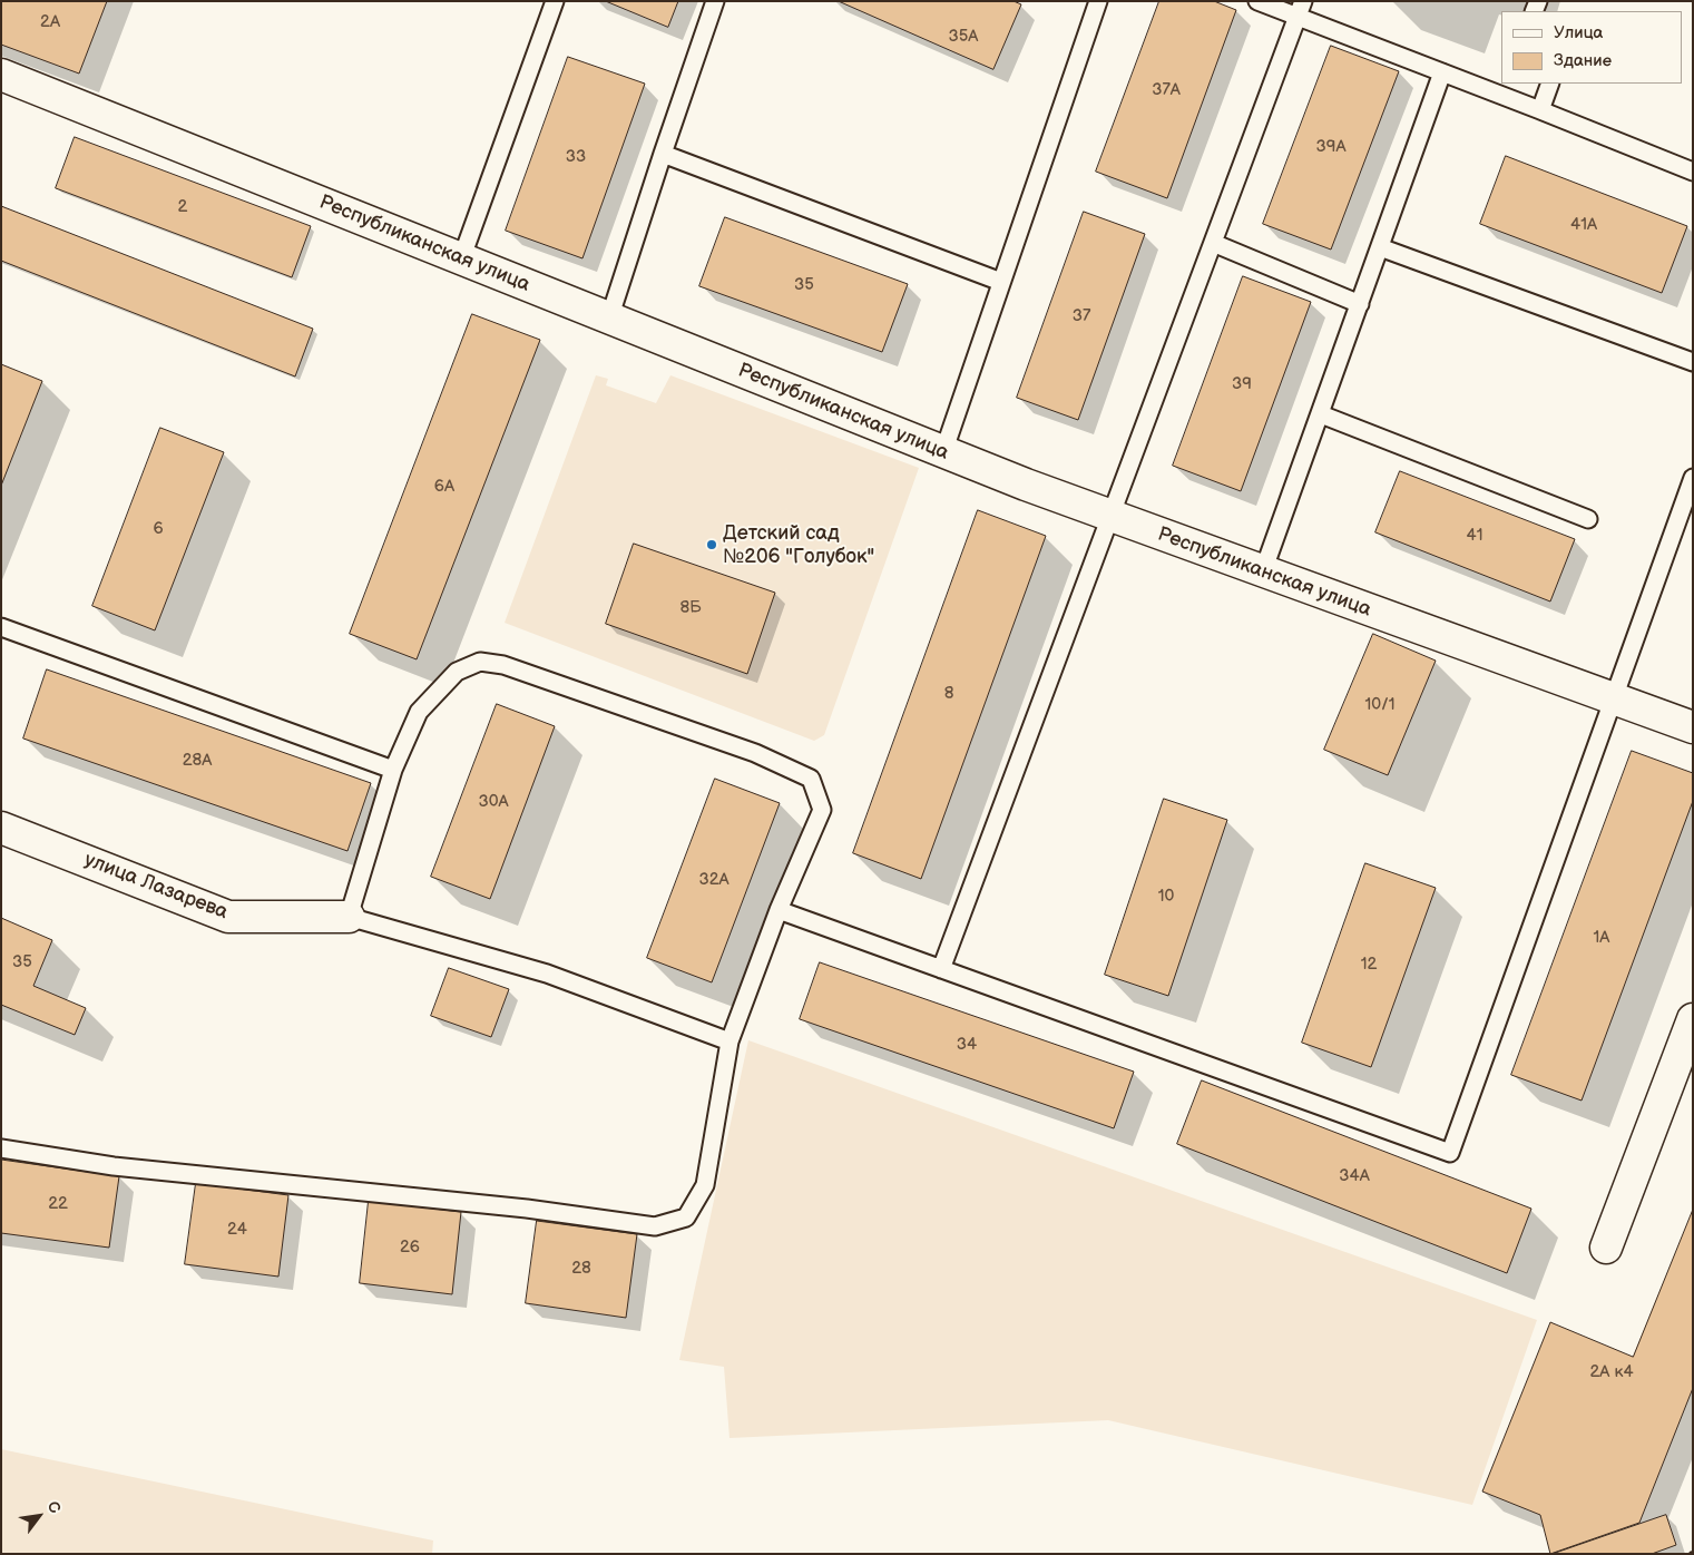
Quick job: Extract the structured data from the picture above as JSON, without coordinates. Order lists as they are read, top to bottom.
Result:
{
  "streets": {
    "street": ["Республиканская улица", "улица Лазарева"]
  },
  "places": ["Детский сад №206 \"Голубок\""],
  "house_numbers": [
    "2А",
    "35А",
    "37А",
    "39А",
    "33",
    "2",
    "41А",
    "35",
    "37",
    "39",
    "6А",
    "6",
    "41",
    "8Б",
    "8",
    "10/1",
    "28А",
    "30А",
    "32А",
    "10",
    "1А",
    "35",
    "12",
    "34",
    "34А",
    "22",
    "24",
    "26",
    "28",
    "2А к4"
  ],
  "legend": ["Улица", "Здание"],
  "north": "top right"
}
